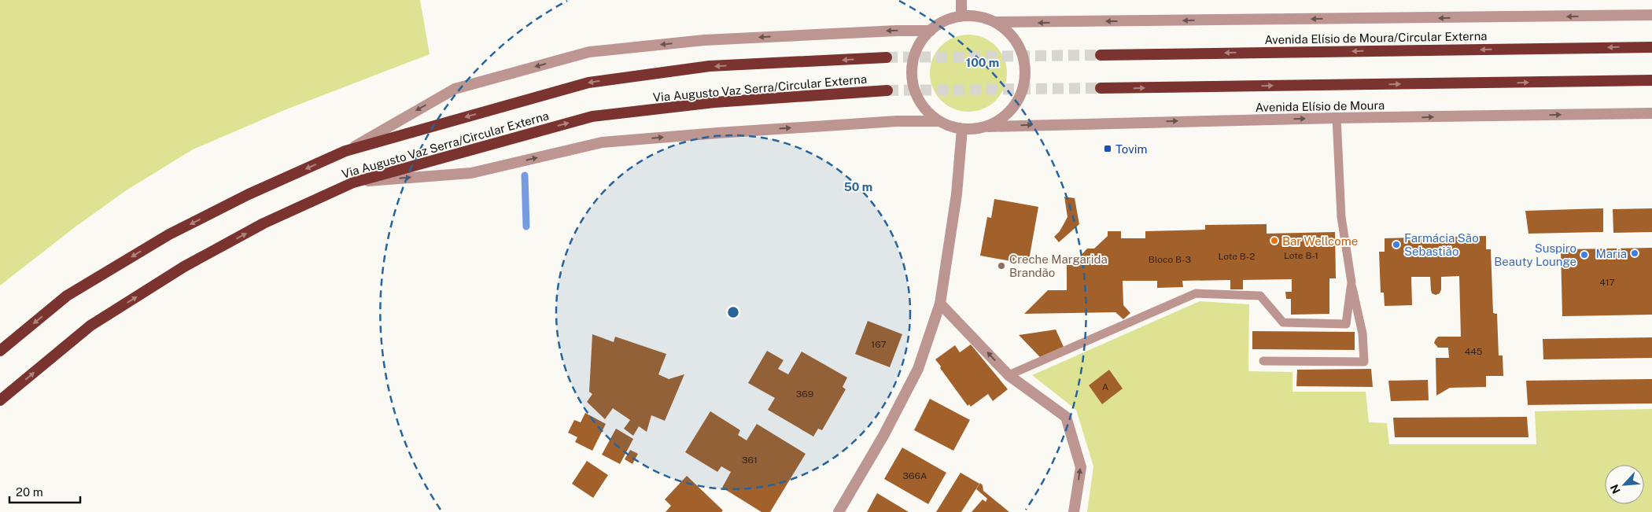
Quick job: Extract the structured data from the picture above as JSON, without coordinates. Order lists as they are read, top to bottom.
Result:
{
  "streets": {
    "highway": ["Avenida Elísio de Moura/Circular Externa", "Via Augusto Vaz Serra/Circular Externa"],
    "street": ["Avenida Elísio de Moura"]
  },
  "one_way": ["Avenida Elísio de Moura"],
  "places": {
    "transit": ["Tovim"],
    "other": [
      "Bar Wellcome",
      "Farmácia São Sebastião",
      "Maria",
      "Suspiro Beauty Lounge",
      "Creche Margarida Brandão"
    ]
  },
  "house_numbers": [
    "Lote B-1",
    "Lote B-2",
    "Bloco B-3",
    "417",
    "167",
    "445",
    "A",
    "369",
    "361",
    "366A"
  ],
  "scale_bar": "20 m",
  "north": "bottom left",
  "rings": ["100 m", "50 m"]
}
